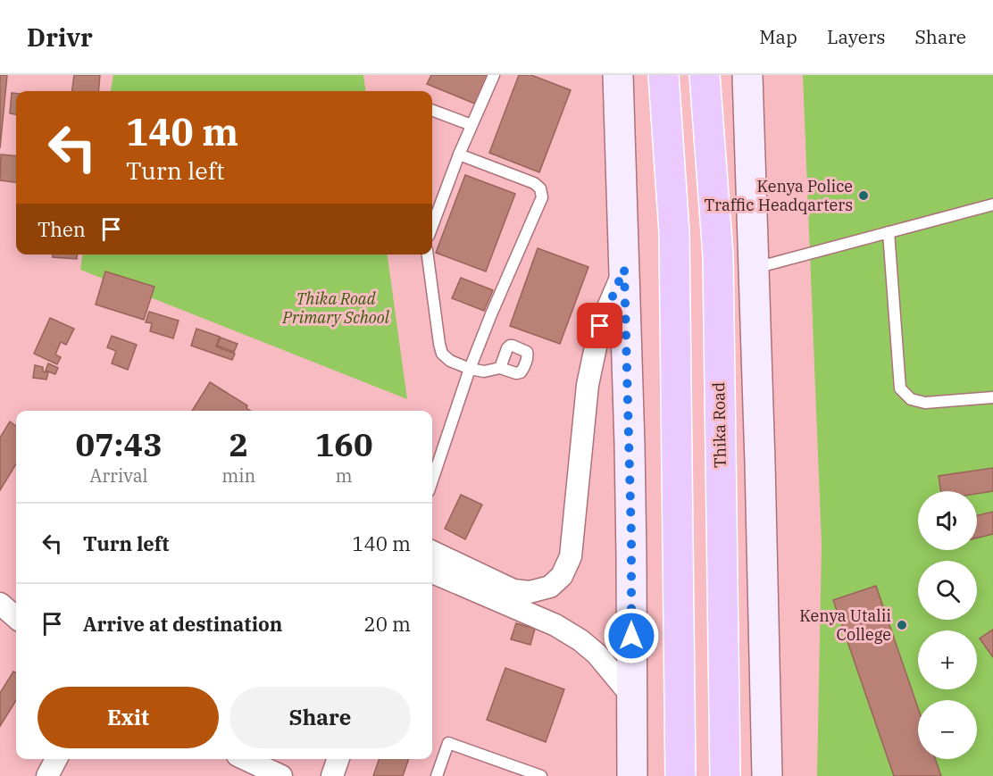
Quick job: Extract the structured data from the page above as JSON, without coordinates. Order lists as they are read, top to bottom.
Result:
{
  "streets": {
    "highway": ["Thika Road"]
  },
  "parks": ["Thika Road Primary School"],
  "places": ["Kenya Police Traffic Headqarters", "Kenya Utalii College"],
  "page": {
    "header": "Drivr",
    "nav": ["Map", "Layers", "Share"],
    "turn": ["140 m", "Turn left"],
    "then": "Then",
    "eta": [
      "07:43",
      "Arrival",
      "2",
      "min",
      "160",
      "m"
    ],
    "map_buttons": ["+", "−"],
    "list": [
      {
        "name": "Turn left",
        "value": "140 m"
      },
      {
        "name": "Arrive at destination",
        "value": "20 m"
      }
    ],
    "buttons": ["Exit", "Share"]
  }
}
